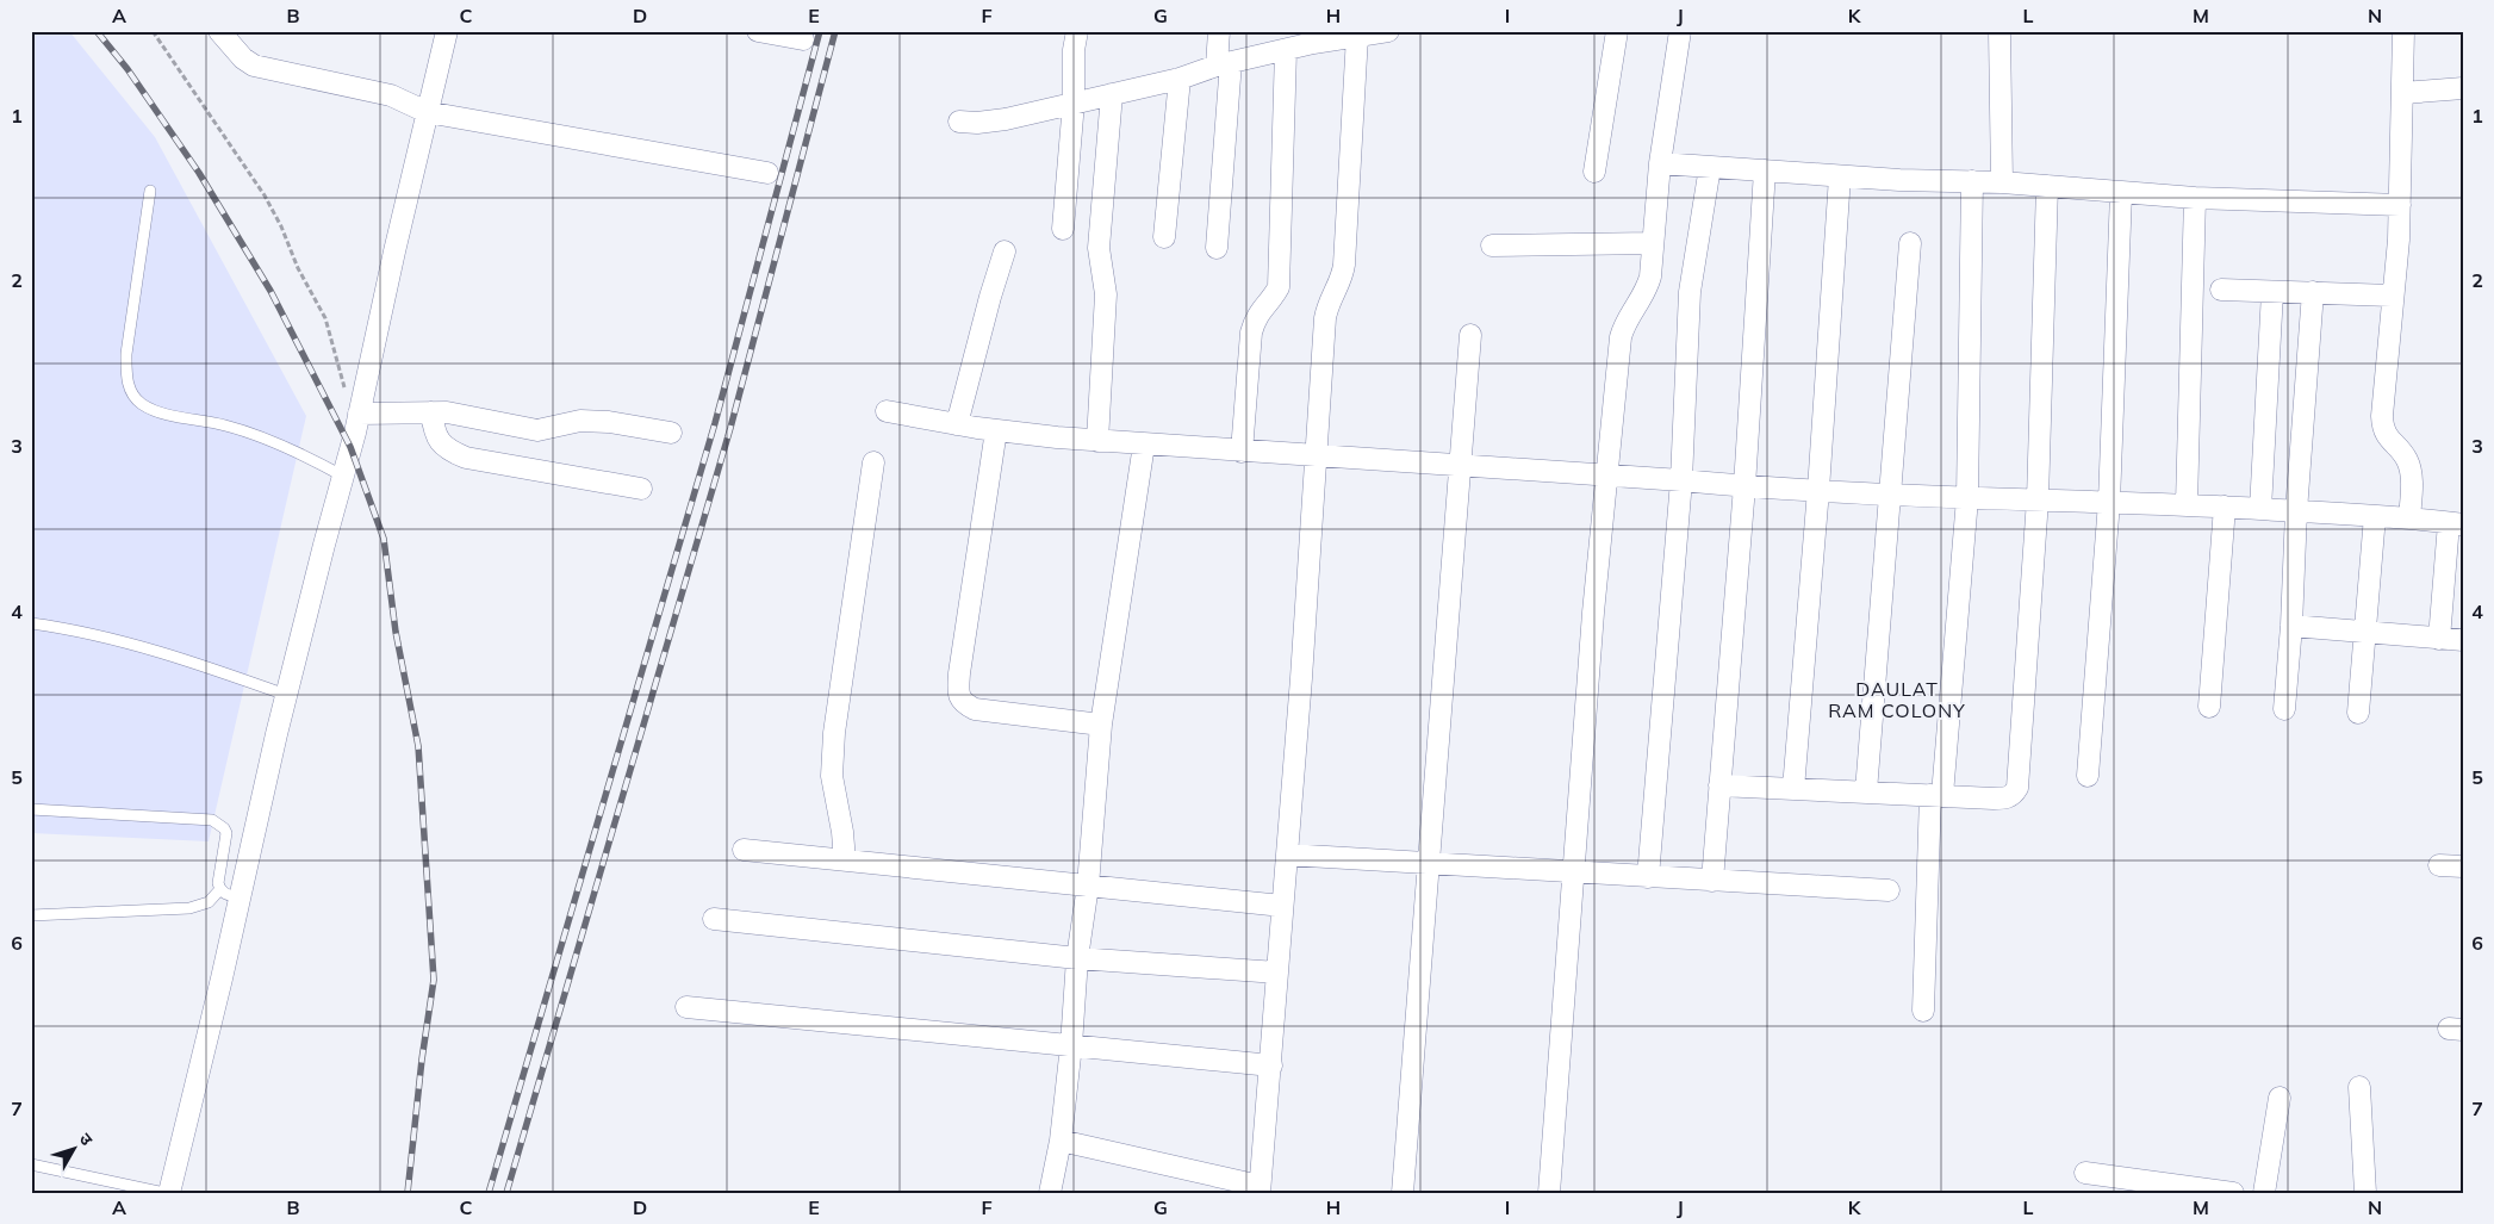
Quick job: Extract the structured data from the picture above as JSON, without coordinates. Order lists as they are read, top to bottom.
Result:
{
  "districts": ["DAULAT RAM COLONY"],
  "north": "top right",
  "grid": {
    "columns": [
      "A",
      "B",
      "C",
      "D",
      "E",
      "F",
      "G",
      "H",
      "I",
      "J",
      "K",
      "L",
      "M",
      "N"
    ],
    "rows": [
      "1",
      "2",
      "3",
      "4",
      "5",
      "6",
      "7"
    ]
  }
}
